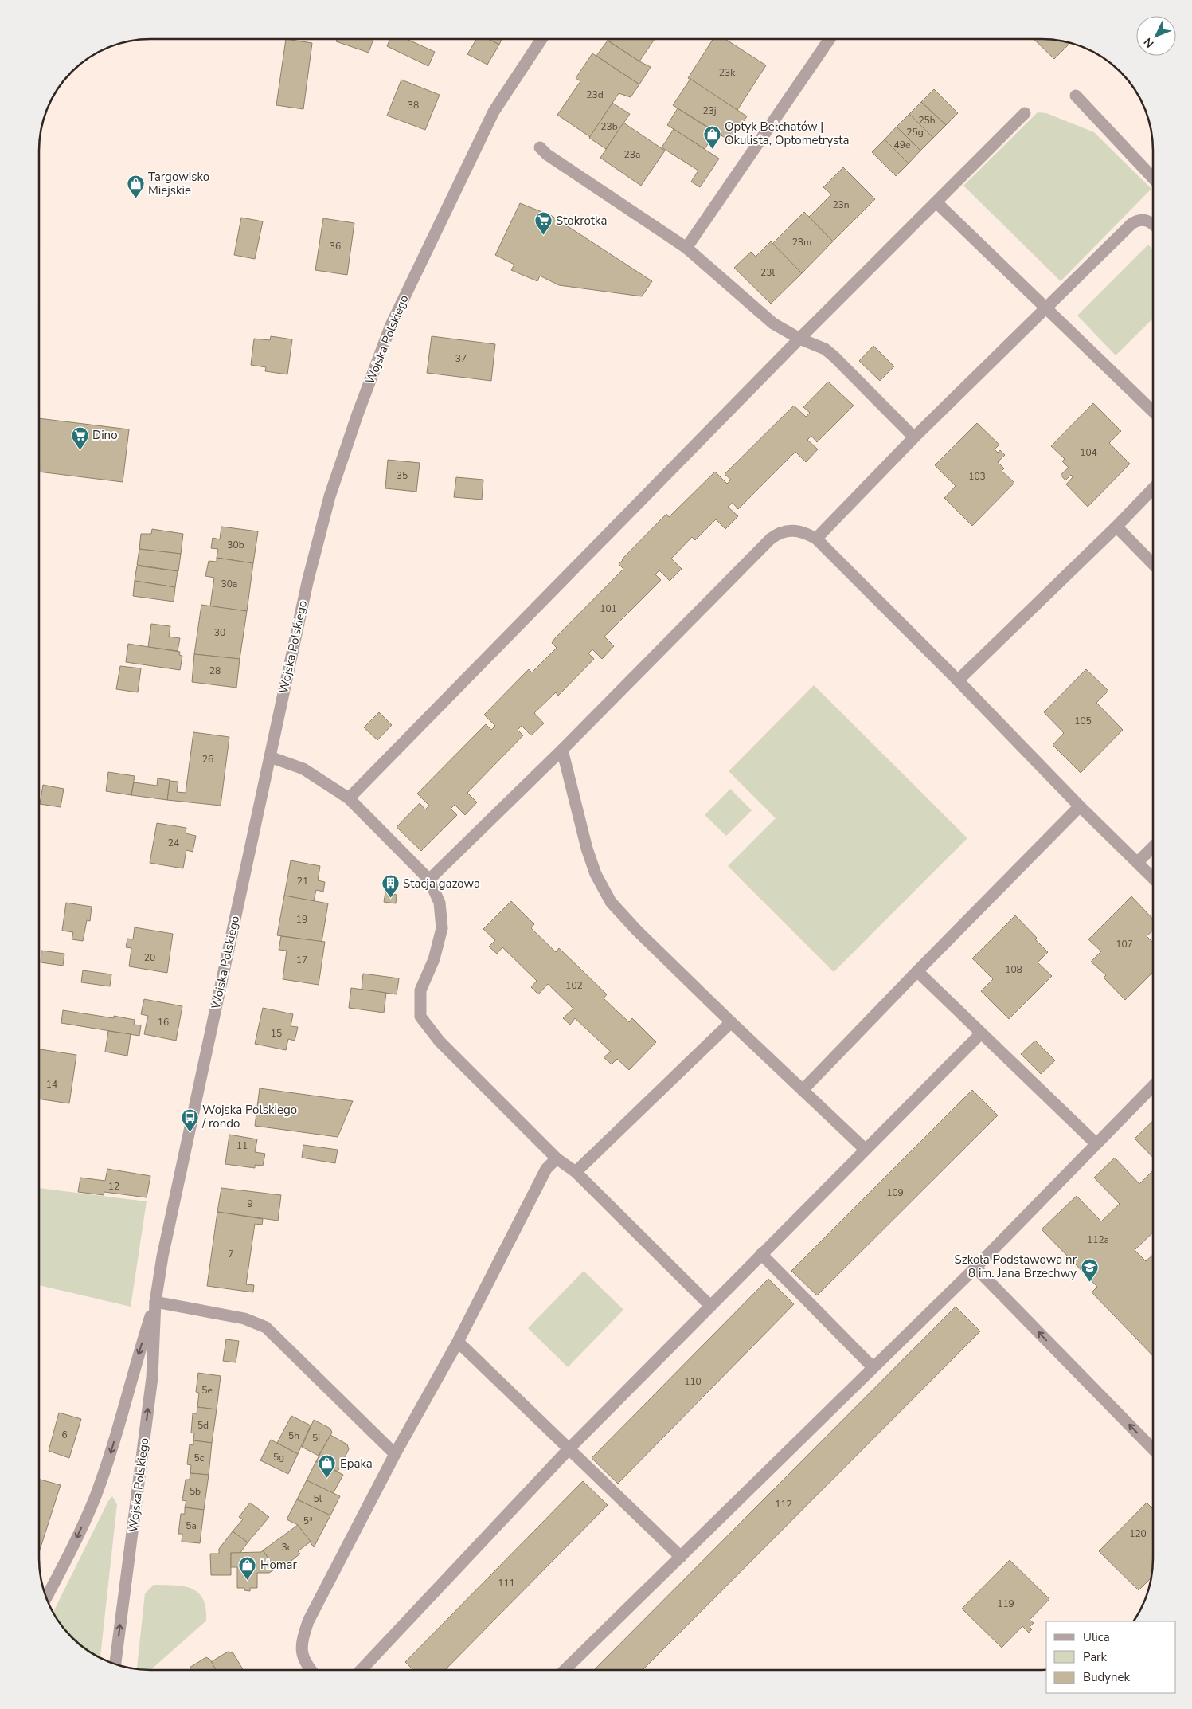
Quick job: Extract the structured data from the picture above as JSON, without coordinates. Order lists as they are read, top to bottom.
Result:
{
  "streets": {
    "street": ["Wojska Polskiego"]
  },
  "places": {
    "shop": [
      "Optyk Bełchatów | Okulista, Optometrysta",
      "Targowisko Miejskie",
      "Epaka",
      "Homar"
    ],
    "supermarket": ["Stokrotka", "Dino"],
    "building": ["Stacja gazowa"],
    "bus stop": ["Wojska Polskiego / rondo"],
    "school or university": ["Szkoła Podstawowa nr 8 im. Jana Brzechwy"]
  },
  "house_numbers": [
    "23k",
    "23d",
    "38",
    "23j",
    "25h",
    "23b",
    "25g",
    "49e",
    "23a",
    "23n",
    "23m",
    "36",
    "23l",
    "37",
    "104",
    "35",
    "103",
    "30b",
    "30a",
    "101",
    "30",
    "28",
    "105",
    "26",
    "24",
    "21",
    "19",
    "107",
    "20",
    "17",
    "108",
    "102",
    "16",
    "15",
    "14",
    "11",
    "12",
    "109",
    "9",
    "112a",
    "7",
    "110",
    "5e",
    "5d",
    "6",
    "5h",
    "5i",
    "5g",
    "5c",
    "5b",
    "5l",
    "112",
    "5*",
    "5a",
    "120",
    "3c",
    "111",
    "119"
  ],
  "legend": ["Ulica", "Park", "Budynek"],
  "north": "bottom left"
}
